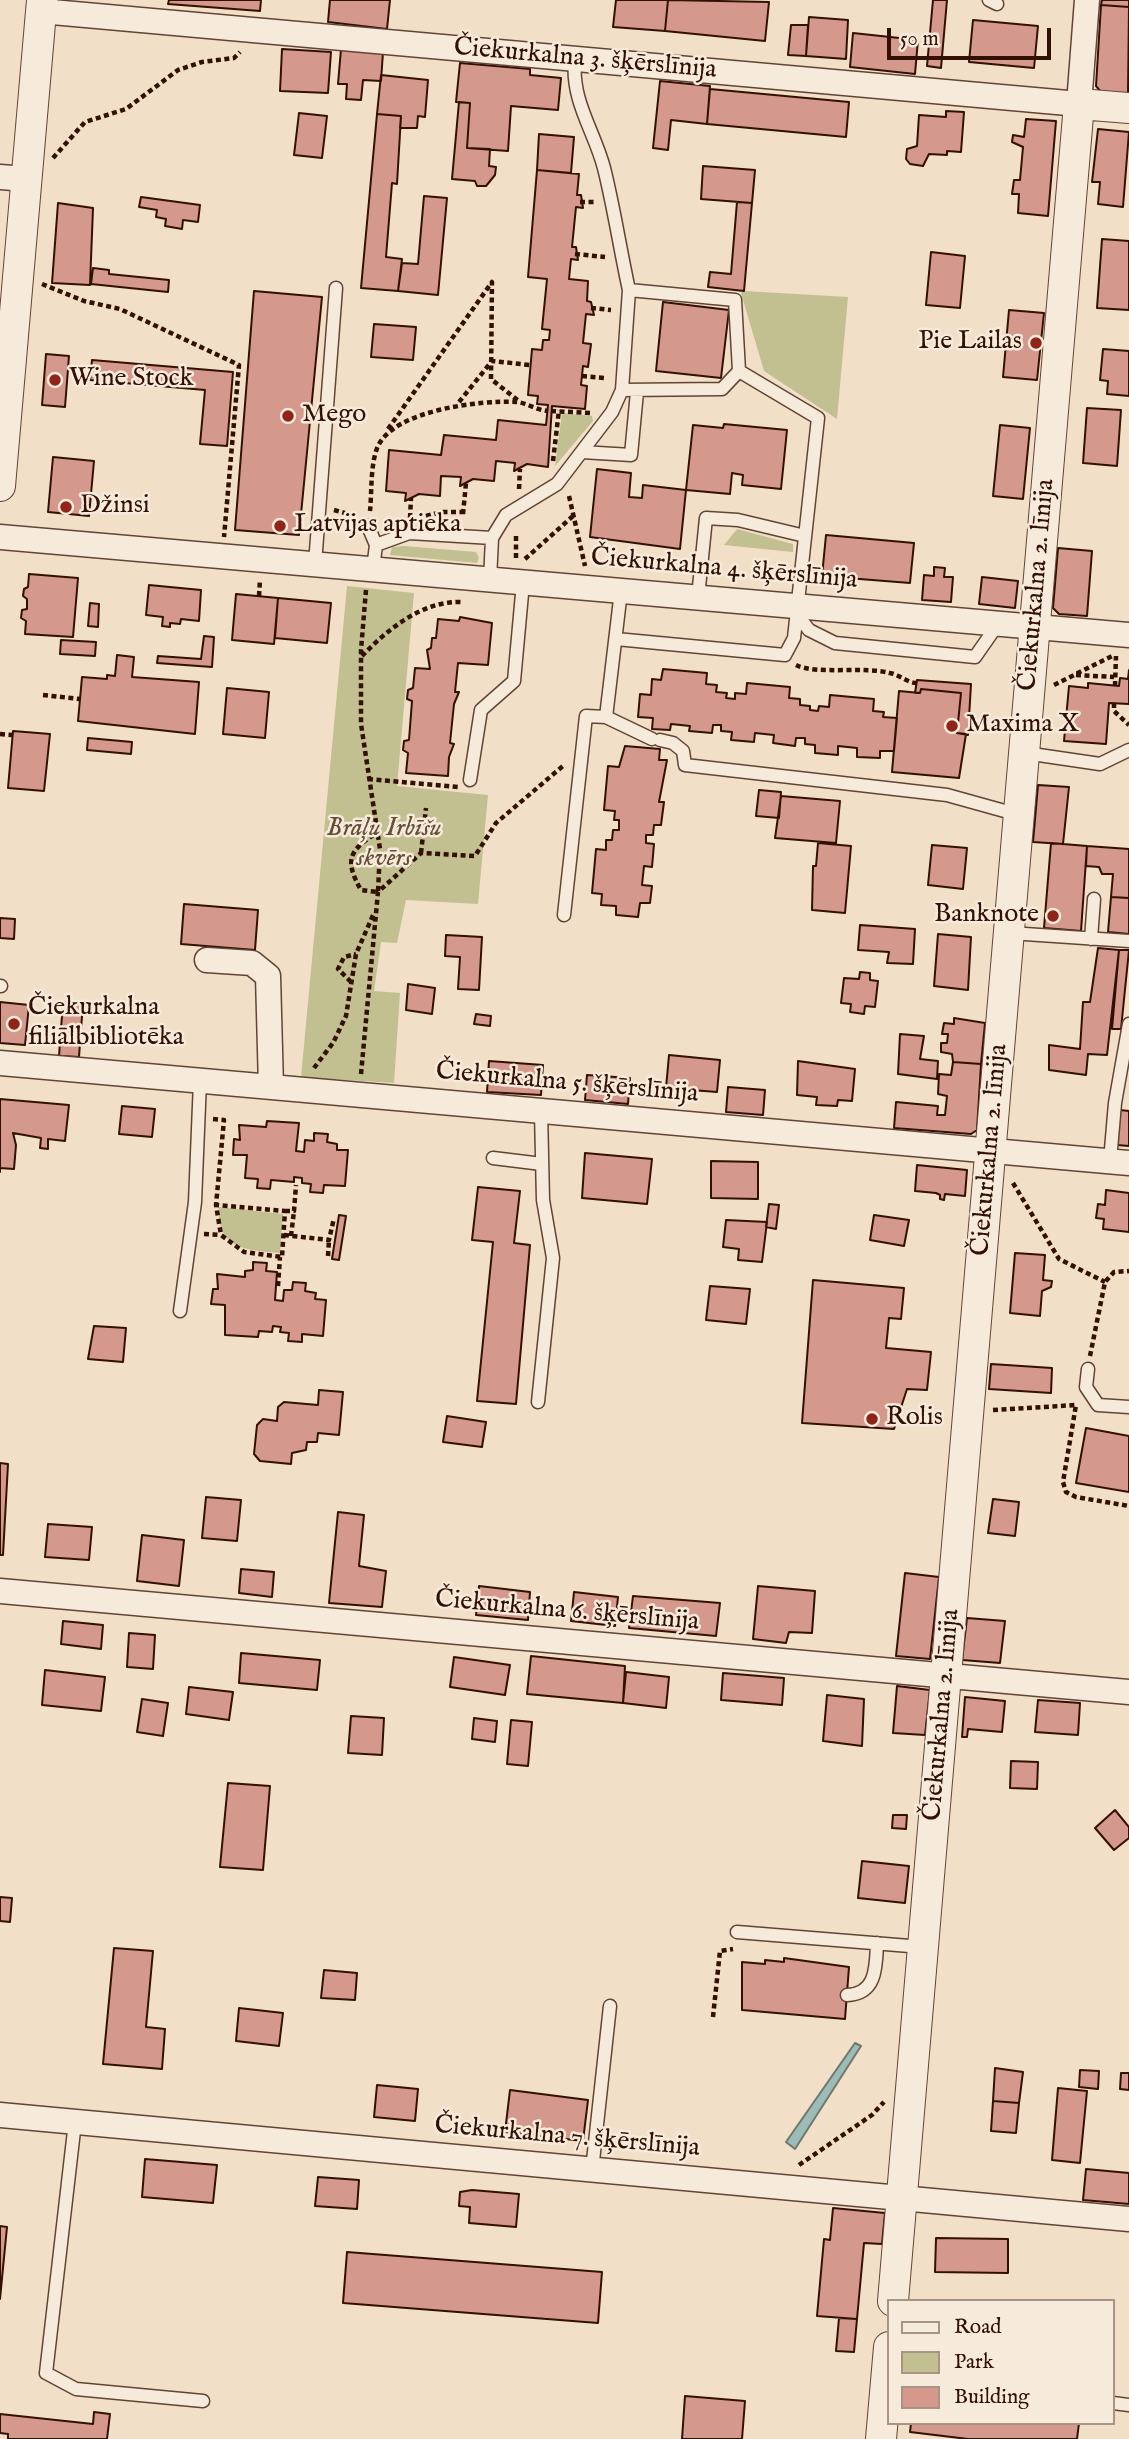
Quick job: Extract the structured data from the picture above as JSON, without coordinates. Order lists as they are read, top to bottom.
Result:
{
  "streets": {
    "street": [
      "Čiekurkalna 3. šķērslīnija",
      "Čiekurkalna 4. šķērslīnija",
      "Čiekurkalna 2. līnija",
      "Čiekurkalna 5. šķērslīnija",
      "Čiekurkalna 6. šķērslīnija",
      "Čiekurkalna 7. šķērslīnija"
    ]
  },
  "crossings": [
    ["Čiekurkalna 3. šķērslīnija", "Čiekurkalna 2. līnija"],
    ["Čiekurkalna 4. šķērslīnija", "Čiekurkalna 2. līnija"],
    ["Čiekurkalna 2. līnija", "Čiekurkalna 5. šķērslīnija"],
    ["Čiekurkalna 2. līnija", "Čiekurkalna 6. šķērslīnija"],
    ["Čiekurkalna 2. līnija", "Čiekurkalna 7. šķērslīnija"]
  ],
  "parks": ["Brāļu Irbīšu skvērs"],
  "places": [
    "Pie Lailas",
    "Wine Stock",
    "Mego",
    "Džinsi",
    "Latvijas aptieka",
    "Maxima X",
    "Banknote",
    "Čiekurkalna filiālbibliotēka",
    "Rolis"
  ],
  "legend": ["Road", "Park", "Building"],
  "scale_bar": "50 m"
}
